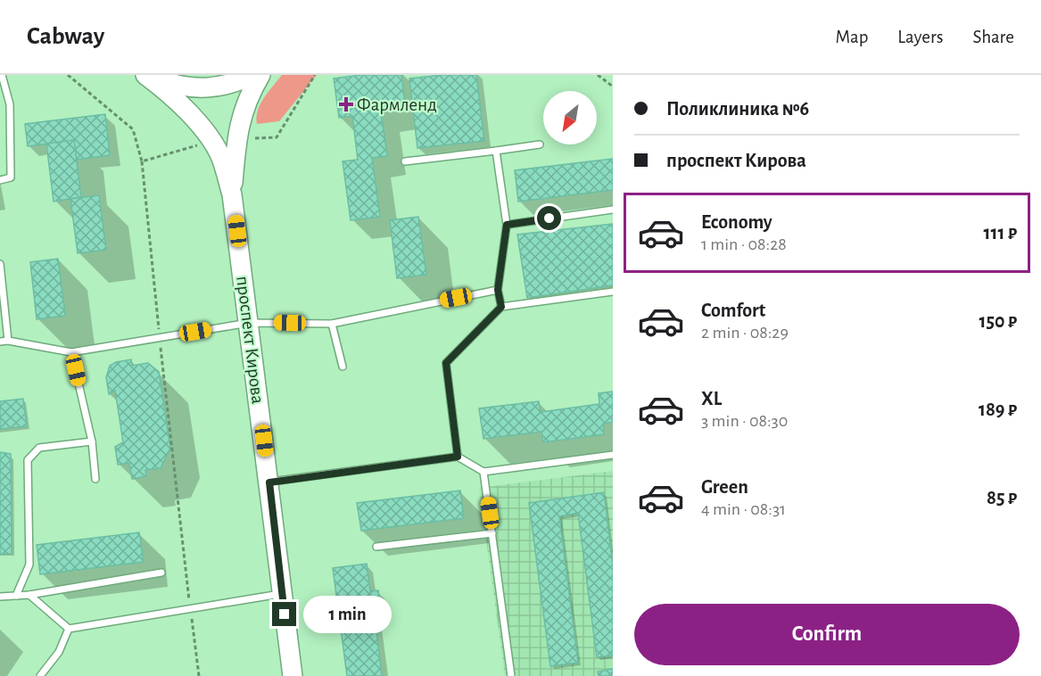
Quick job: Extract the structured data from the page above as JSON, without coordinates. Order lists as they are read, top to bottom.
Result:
{
  "streets": {
    "main road": ["проспект Кирова"]
  },
  "places": {
    "health": ["Фармленд"]
  },
  "north": "bottom left",
  "page": {
    "header": "Cabway",
    "nav": ["Map", "Layers", "Share"],
    "banner": ["Поликлиника №6", "проспект Кирова"],
    "list": [
      {
        "name": "Economy",
        "note": "1 min · 08:28",
        "value": "111 ₽"
      },
      {
        "name": "Comfort",
        "note": "2 min · 08:29",
        "value": "150 ₽"
      },
      {
        "name": "XL",
        "note": "3 min · 08:30",
        "value": "189 ₽"
      },
      {
        "name": "Green",
        "note": "4 min · 08:31",
        "value": "85 ₽"
      }
    ],
    "buttons": "Confirm",
    "bubble": "1 min"
  }
}
